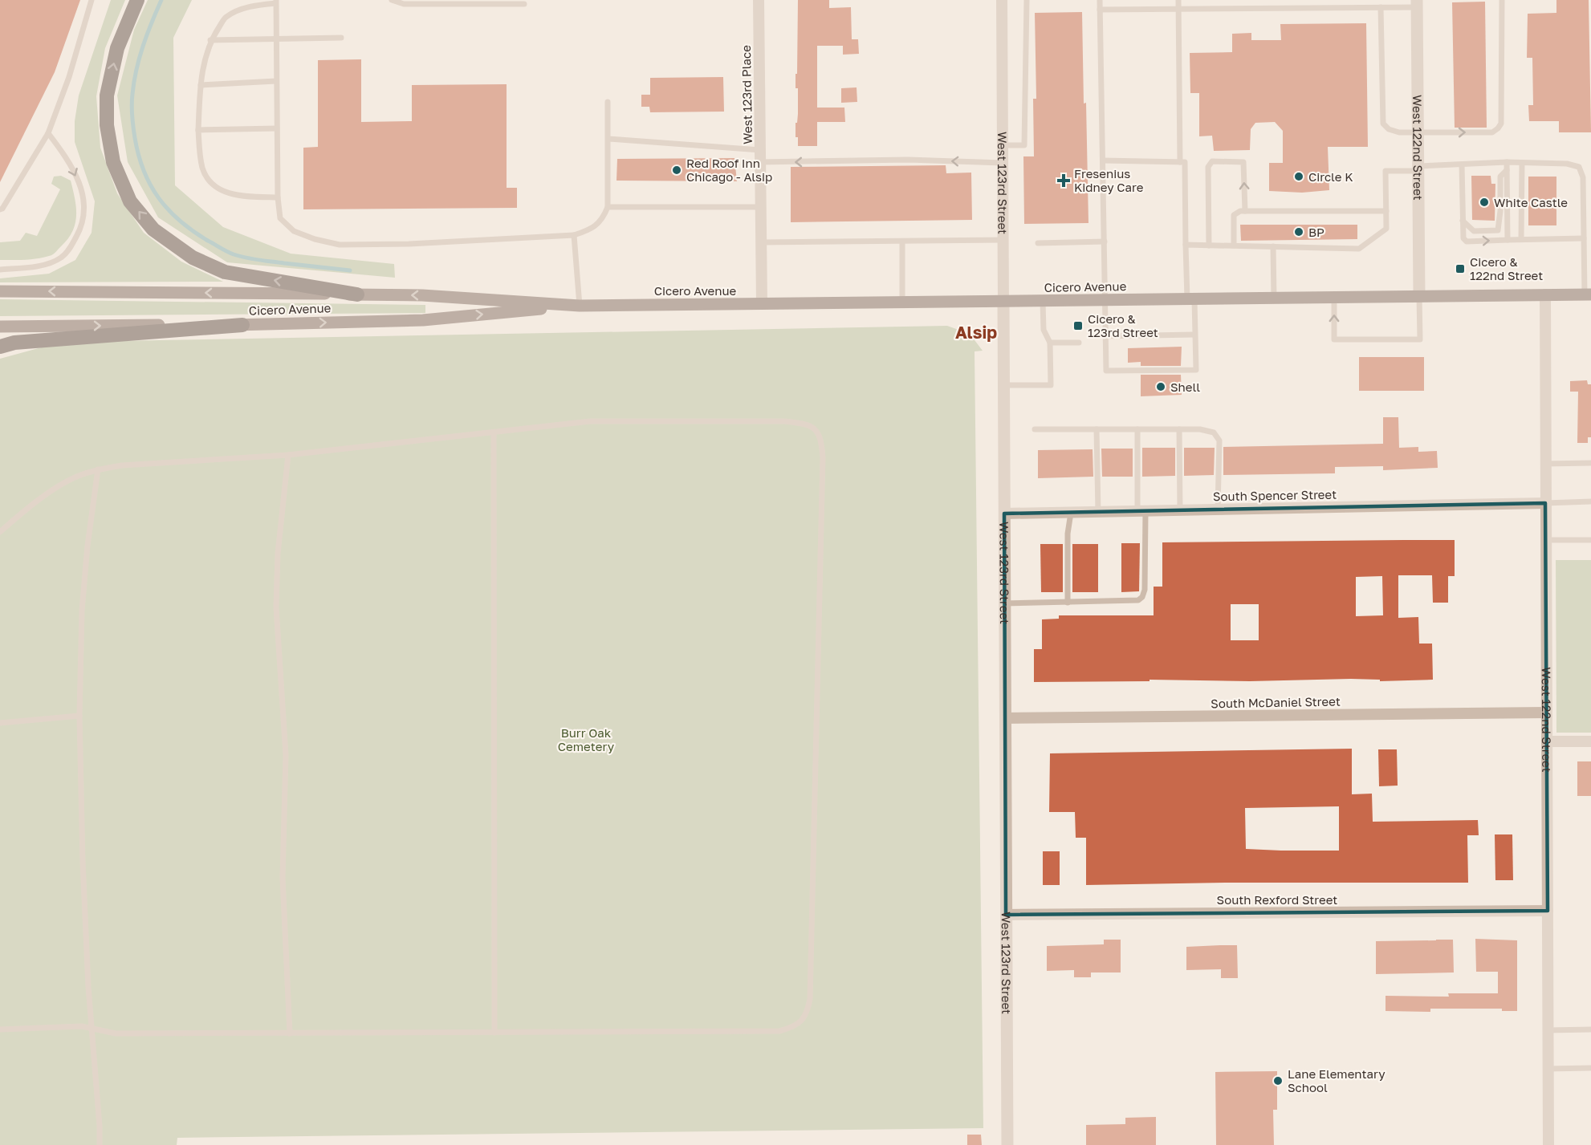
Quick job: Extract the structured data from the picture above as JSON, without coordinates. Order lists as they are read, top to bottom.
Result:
{
  "streets": {
    "main road": ["Cicero Avenue"],
    "street": [
      "West 123rd Place",
      "West 122nd Street",
      "West 123rd Street",
      "South Spencer Street",
      "South McDaniel Street",
      "South Rexford Street"
    ]
  },
  "crossings": [
    ["West 123rd Place", "Cicero Avenue"],
    ["West 122nd Street", "Cicero Avenue"],
    ["West 122nd Street", "South Spencer Street"],
    ["West 122nd Street", "South McDaniel Street"],
    ["West 122nd Street", "South Rexford Street"],
    ["West 123rd Street", "Cicero Avenue"],
    ["West 123rd Street", "South Spencer Street"],
    ["West 123rd Street", "South McDaniel Street"],
    ["West 123rd Street", "South Rexford Street"]
  ],
  "districts": ["Alsip"],
  "parks": ["Burr Oak Cemetery"],
  "places": {
    "other": [
      "Red Roof Inn Chicago - Alsip",
      "Circle K",
      "White Castle",
      "BP",
      "Shell",
      "Lane Elementary School"
    ],
    "health": ["Fresenius Kidney Care"],
    "transit": ["Cicero & 122nd Street", "Cicero & 123rd Street"]
  }
}
